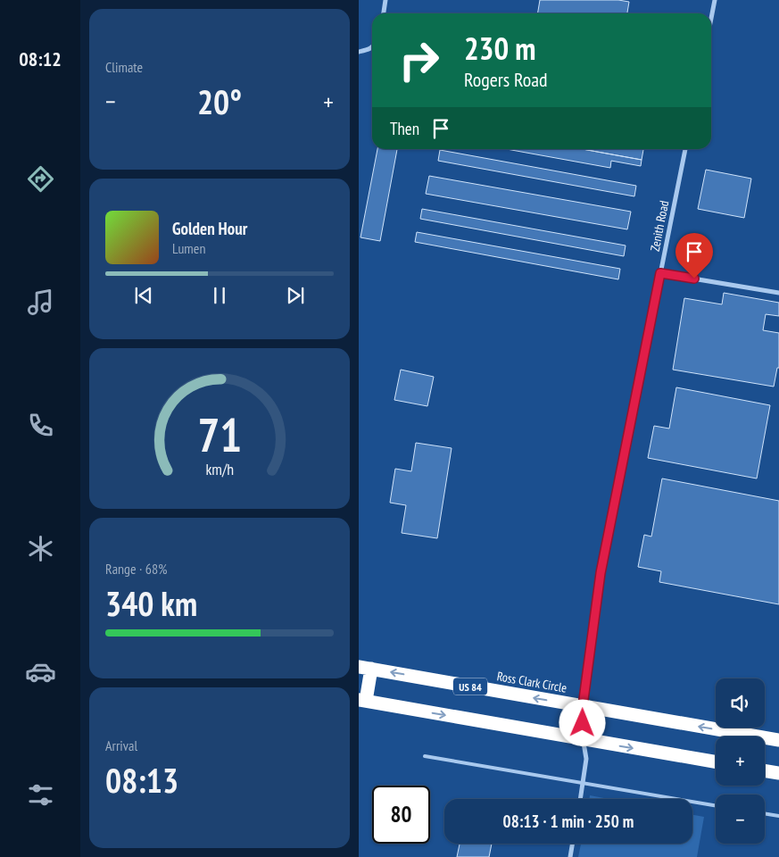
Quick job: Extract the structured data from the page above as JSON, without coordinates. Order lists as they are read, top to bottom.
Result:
{
  "streets": {
    "highway": ["Ross Clark Circle", "US 84"],
    "street": ["Zenith Road"]
  },
  "crossings": [
    ["Zenith Road", "Ross Clark Circle"]
  ],
  "page": {
    "tabs": "08:12",
    "tile": [
      "Climate",
      ["Range · 68%", "340 km"],
      ["Arrival", "08:13"]
    ],
    "turn": ["230 m", "Rogers Road"],
    "heat": ["−", "20°", "+"],
    "then": "Then",
    "song": ["Golden Hour", "Lumen"],
    "map_buttons": ["+", "−"],
    "limit": "80",
    "trip": "08:13 · 1 min · 250 m",
    "gauge": ["71", "km/h"]
  }
}
